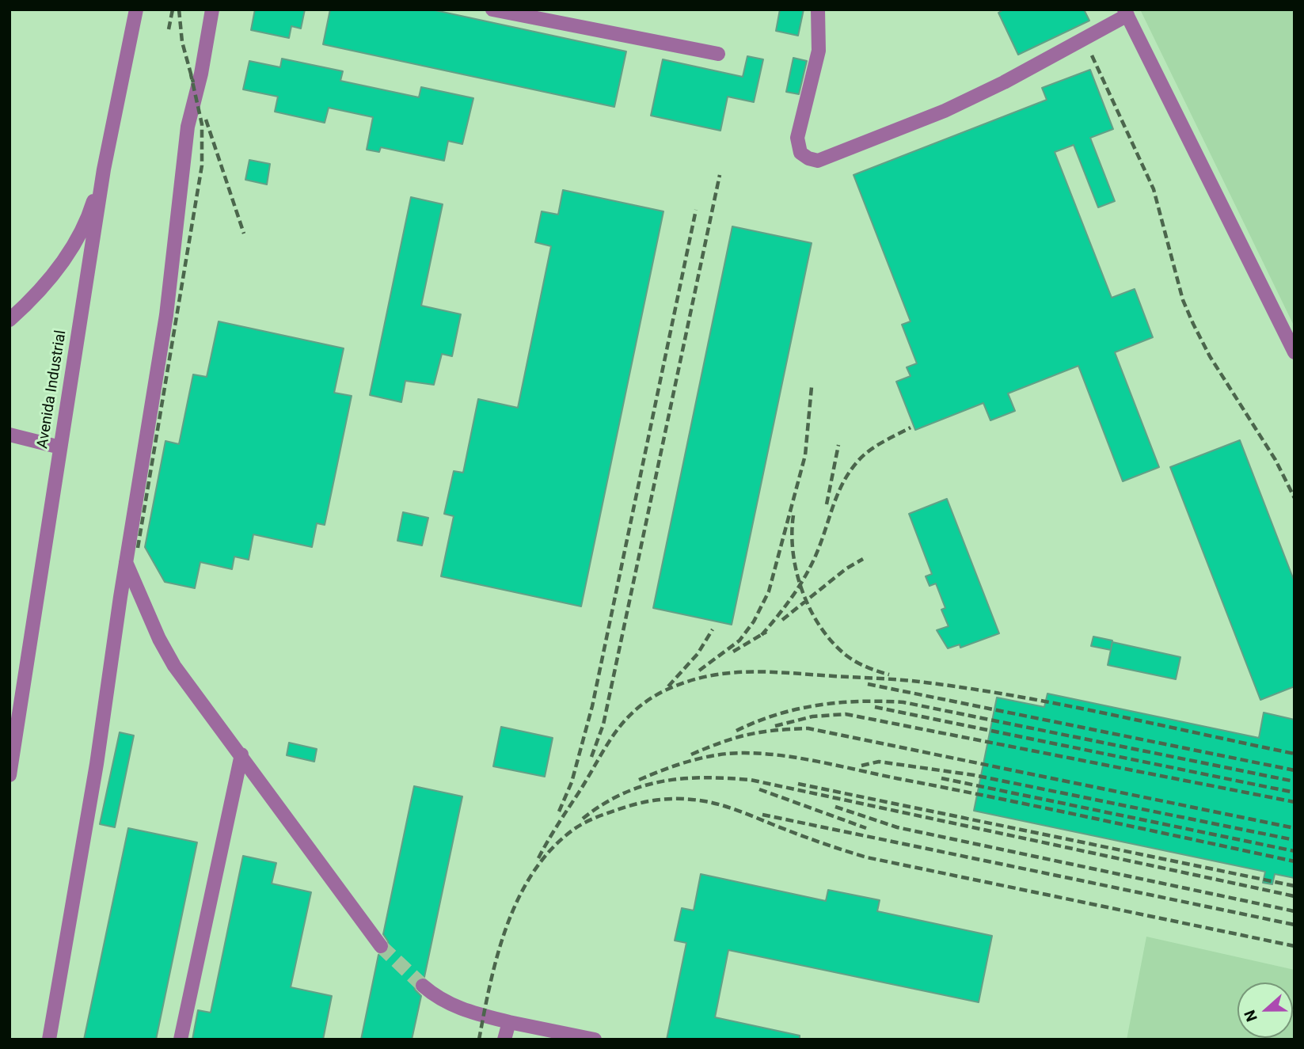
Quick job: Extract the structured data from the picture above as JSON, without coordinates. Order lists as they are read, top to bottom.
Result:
{
  "streets": {
    "street": ["Avenida Industrial"]
  },
  "north": "left"
}
